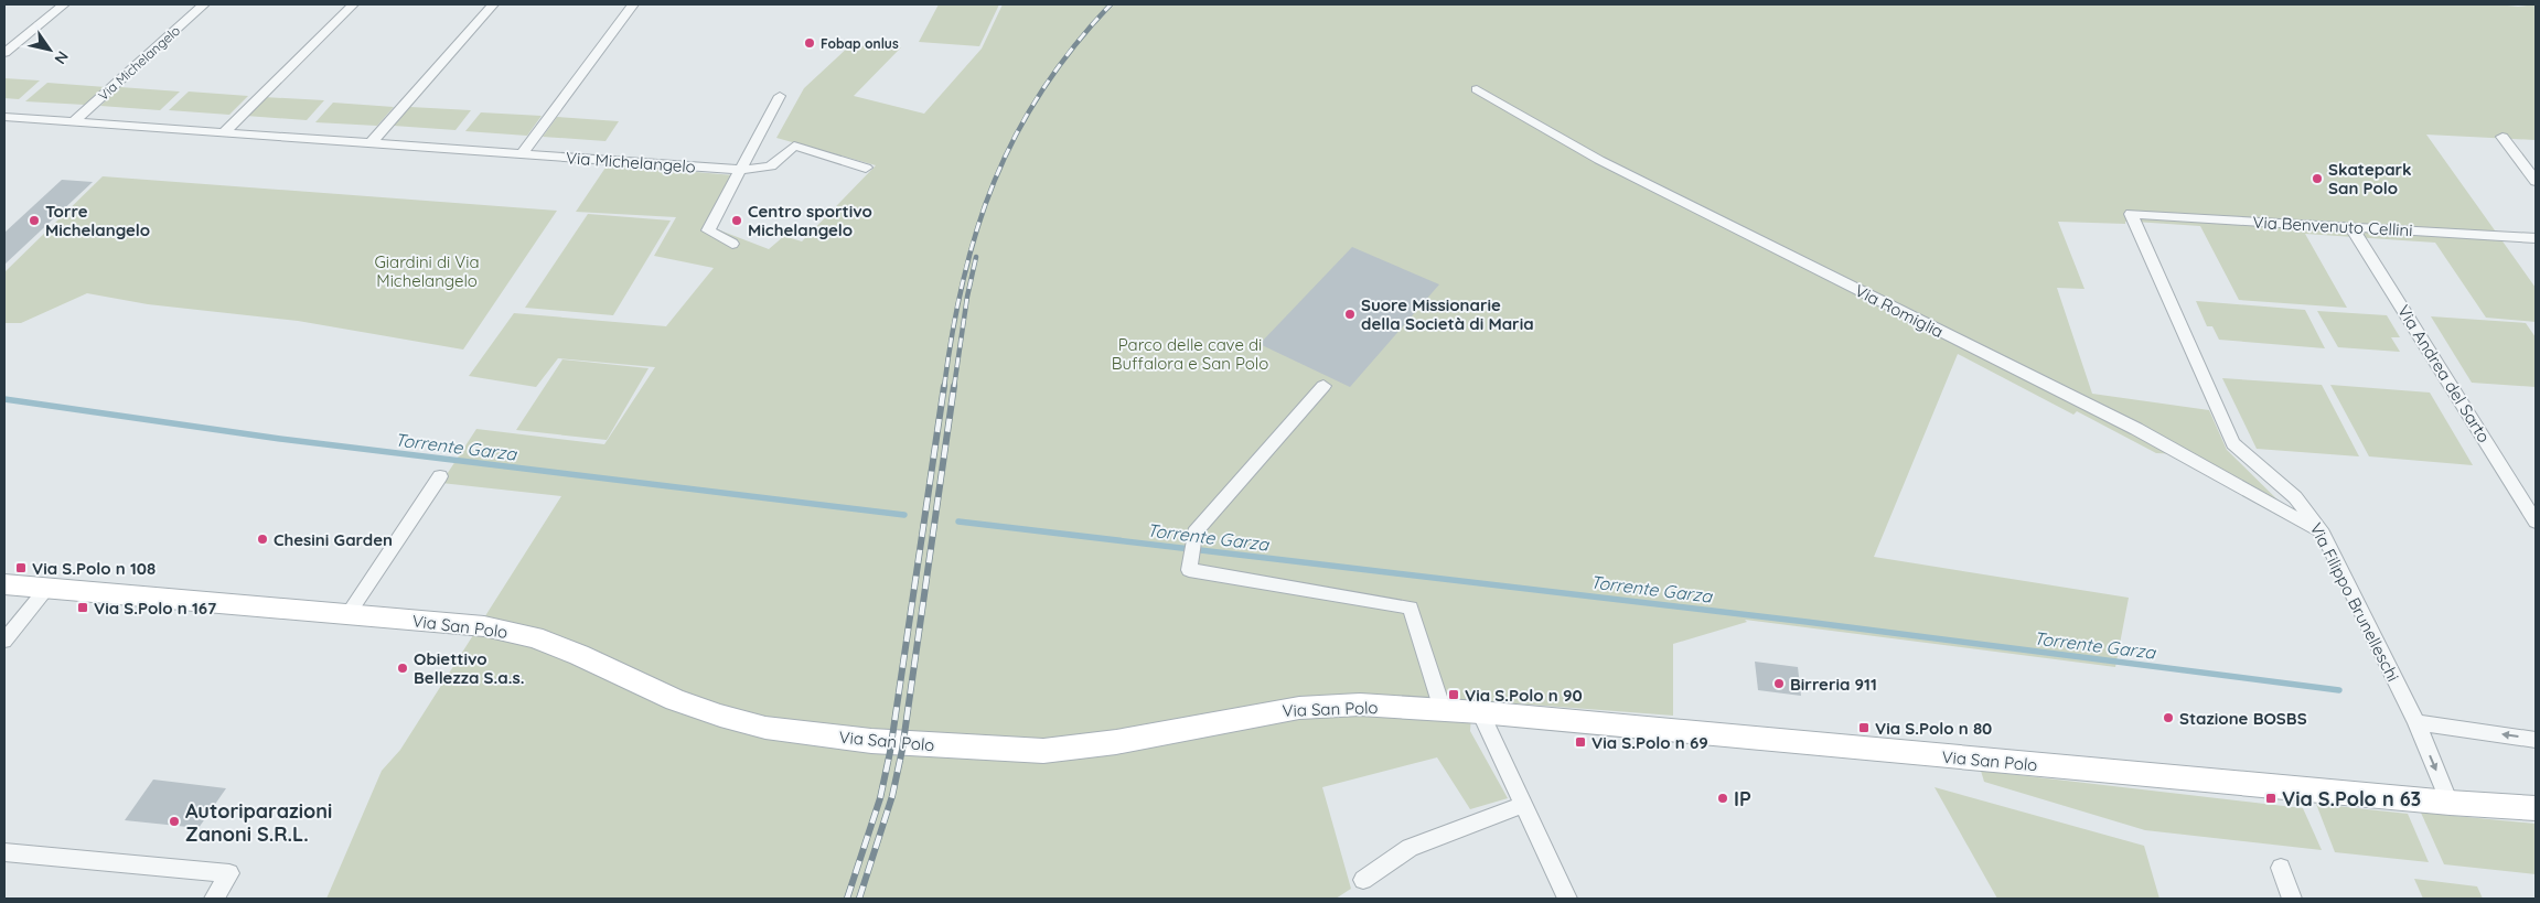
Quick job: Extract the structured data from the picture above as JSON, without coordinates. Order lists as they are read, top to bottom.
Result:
{
  "streets": {
    "main road": ["Via San Polo"],
    "street": [
      "Via Michelangelo",
      "Via Benvenuto Cellini",
      "Via Romiglia",
      "Via Andrea del Sarto",
      "Via Filippo Brunelleschi"
    ]
  },
  "crossings": [
    ["Via Benvenuto Cellini", "Via Andrea del Sarto"],
    ["Via Benvenuto Cellini", "Via Filippo Brunelleschi"],
    ["Via Romiglia", "Via Filippo Brunelleschi"],
    ["Via Filippo Brunelleschi", "Via San Polo"]
  ],
  "water": ["Torrente Garza"],
  "parks": ["Giardini di Via Michelangelo", "Parco delle cave di Buffalora e San Polo"],
  "places": {
    "other": [
      "Fobap onlus",
      "Skatepark San Polo",
      "Torre Michelangelo",
      "Centro sportivo Michelangelo",
      "Suore Missionarie della Società di Maria",
      "Chesini Garden",
      "Obiettivo Bellezza S.a.s.",
      "Birreria 911",
      "Stazione BOSBS",
      "IP",
      "Autoriparazioni Zanoni S.R.L."
    ],
    "transit": [
      "Via S.Polo n 108",
      "Via S.Polo n 167",
      "Via S.Polo n 90",
      "Via S.Polo n 80",
      "Via S.Polo n 69",
      "Via S.Polo n 63"
    ]
  },
  "north": "bottom right"
}
